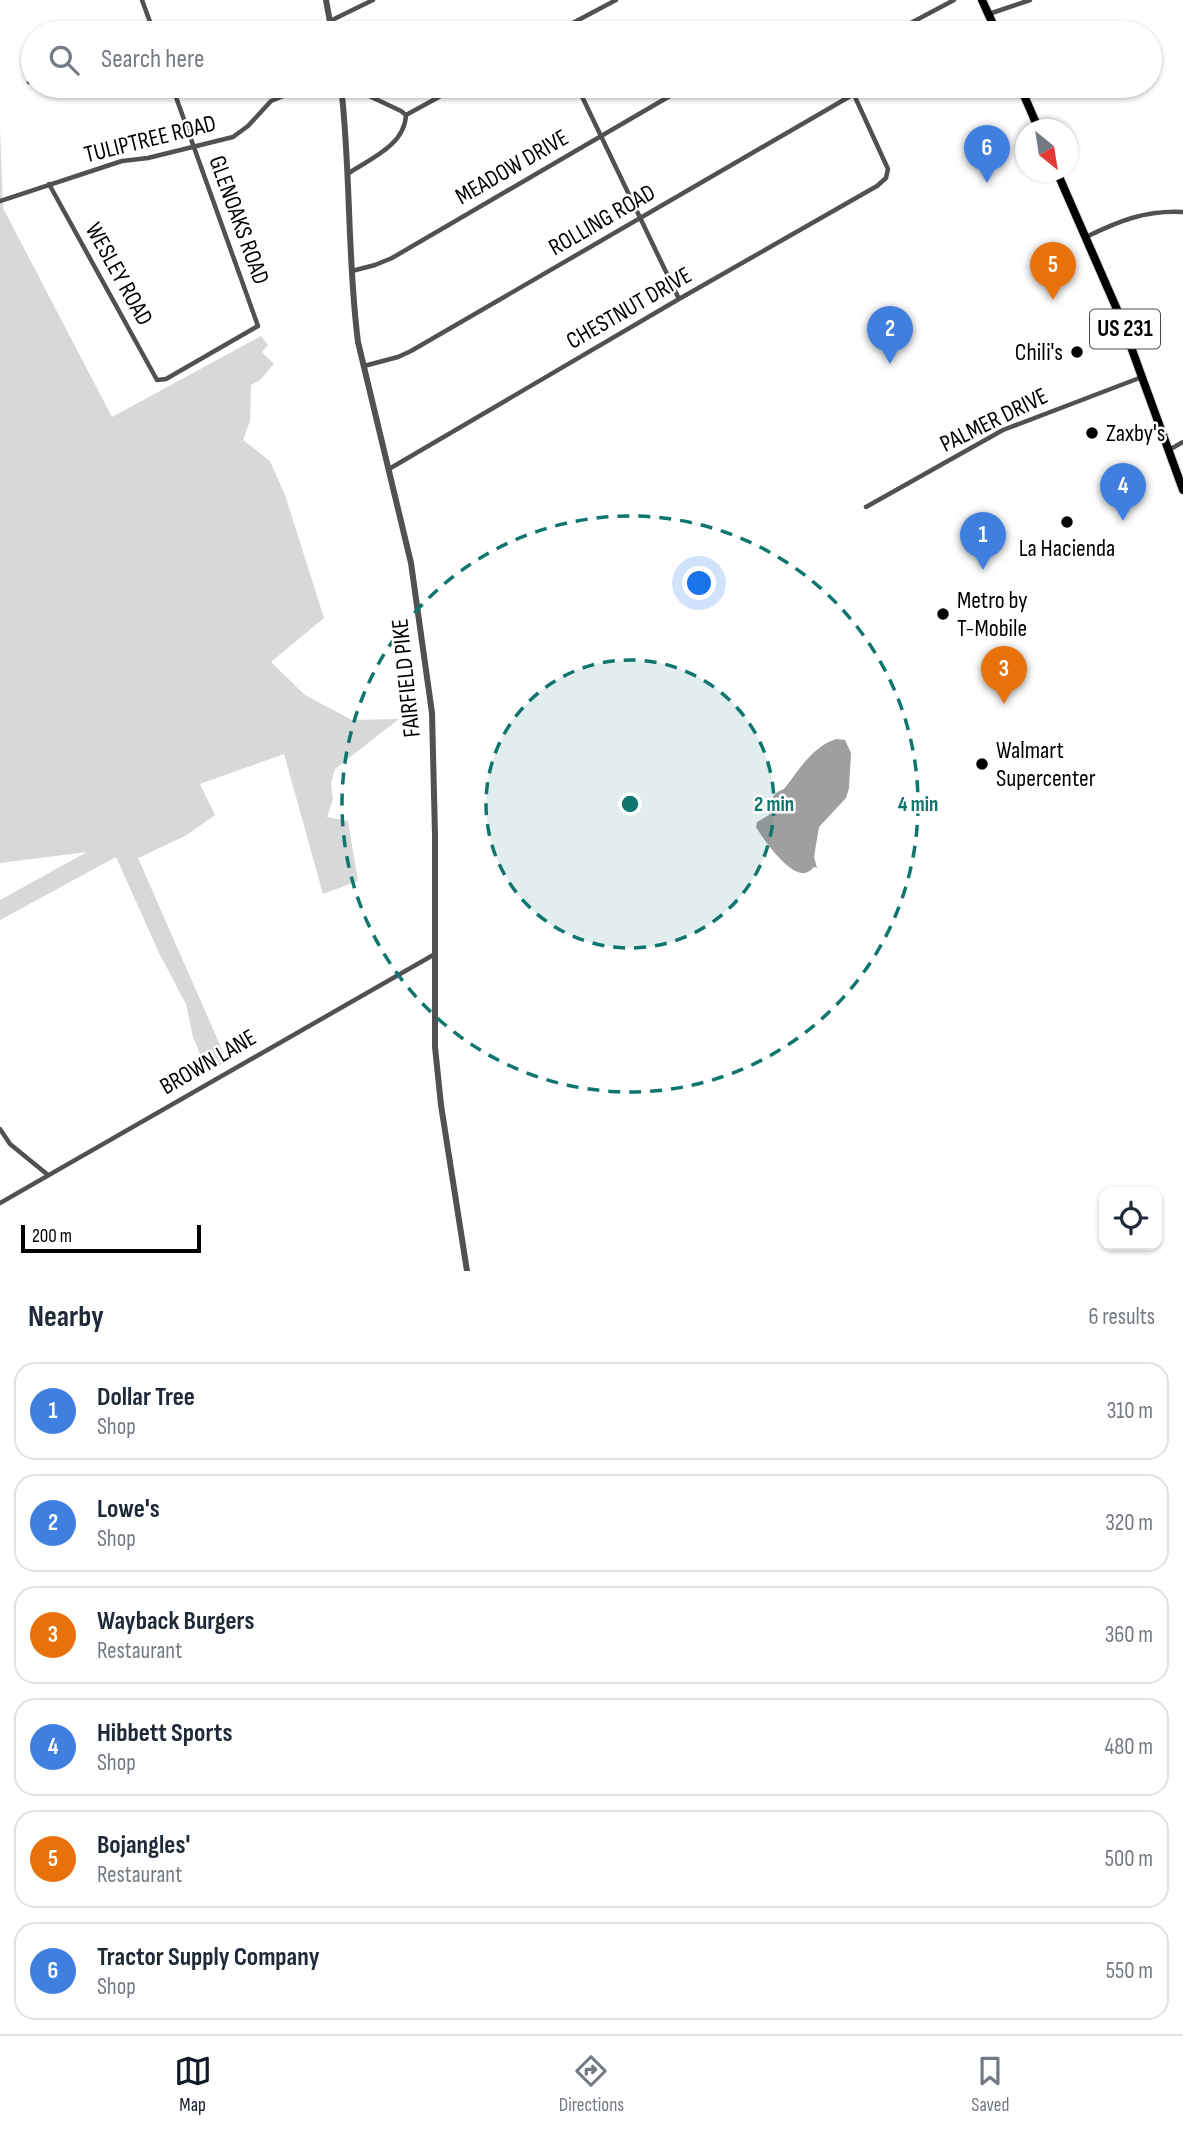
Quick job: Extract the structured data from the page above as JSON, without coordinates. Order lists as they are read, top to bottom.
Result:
{
  "streets": {
    "highway": ["US 231"],
    "street": [
      "TULIPTREE ROAD",
      "MEADOW DRIVE",
      "GLENOAKS ROAD",
      "ROLLING ROAD",
      "WESLEY ROAD",
      "CHESTNUT DRIVE",
      "PALMER DRIVE",
      "FAIRFIELD PIKE",
      "BROWN LANE"
    ]
  },
  "crossings": [
    ["TULIPTREE ROAD", "GLENOAKS ROAD"],
    ["TULIPTREE ROAD", "WESLEY ROAD"],
    ["MEADOW DRIVE", "FAIRFIELD PIKE"],
    ["GLENOAKS ROAD", "WESLEY ROAD"],
    ["ROLLING ROAD", "FAIRFIELD PIKE"],
    ["CHESTNUT DRIVE", "FAIRFIELD PIKE"],
    ["US 231", "PALMER DRIVE"],
    ["FAIRFIELD PIKE", "BROWN LANE"]
  ],
  "places": [
    "Chili's",
    "Zaxby's",
    "La Hacienda",
    "Metro by T-Mobile",
    "Walmart Supercenter"
  ],
  "scale_bar": "200 m",
  "north": "bottom right",
  "page": {
    "search": "Search here",
    "pins": [
      "6",
      "5",
      "2",
      "4",
      "1",
      "3"
    ],
    "scale": "200 m",
    "heading": ["Nearby", "6 results"],
    "list": [
      {
        "mark": "1",
        "name": "Dollar Tree",
        "note": "Shop",
        "value": "310 m"
      },
      {
        "mark": "2",
        "name": "Lowe's",
        "note": "Shop",
        "value": "320 m"
      },
      {
        "mark": "3",
        "name": "Wayback Burgers",
        "note": "Restaurant",
        "value": "360 m"
      },
      {
        "mark": "4",
        "name": "Hibbett Sports",
        "note": "Shop",
        "value": "480 m"
      },
      {
        "mark": "5",
        "name": "Bojangles'",
        "note": "Restaurant",
        "value": "500 m"
      },
      {
        "mark": "6",
        "name": "Tractor Supply Company",
        "note": "Shop",
        "value": "550 m"
      }
    ],
    "nav": ["Map", "Directions", "Saved"]
  },
  "rings": ["2 min", "4 min"]
}
